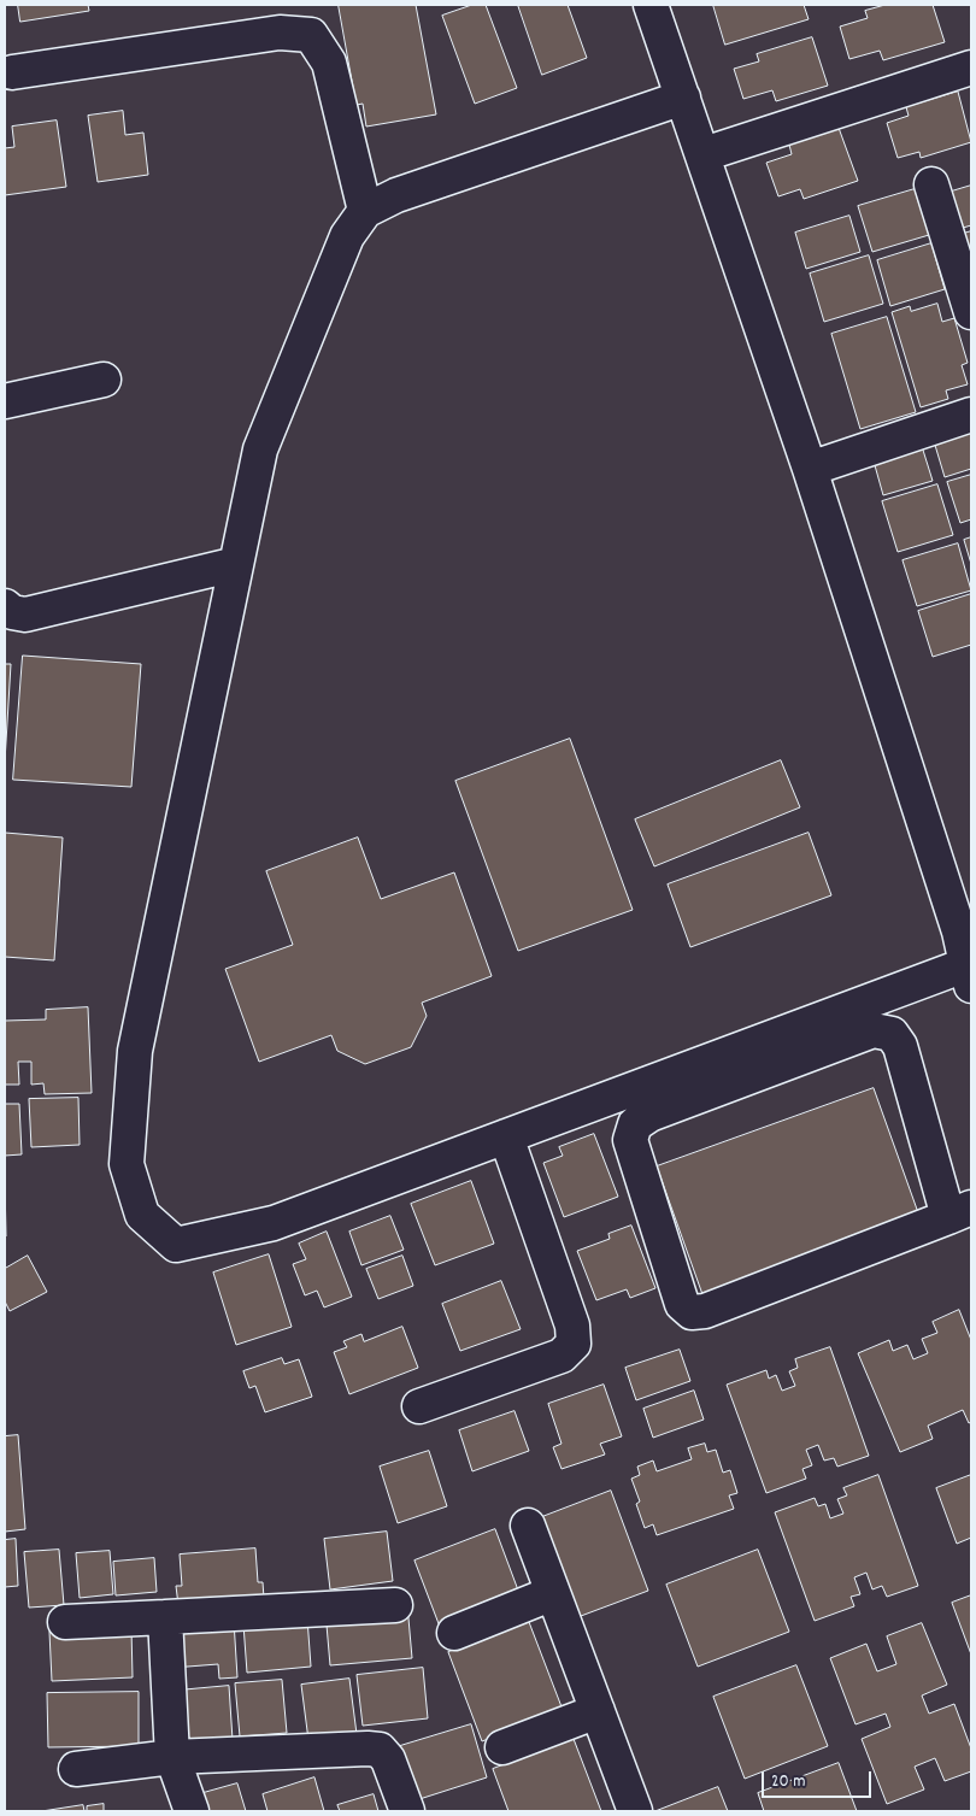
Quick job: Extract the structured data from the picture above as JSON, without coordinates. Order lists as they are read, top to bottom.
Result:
{
  "scale_bar": "20 m"
}
